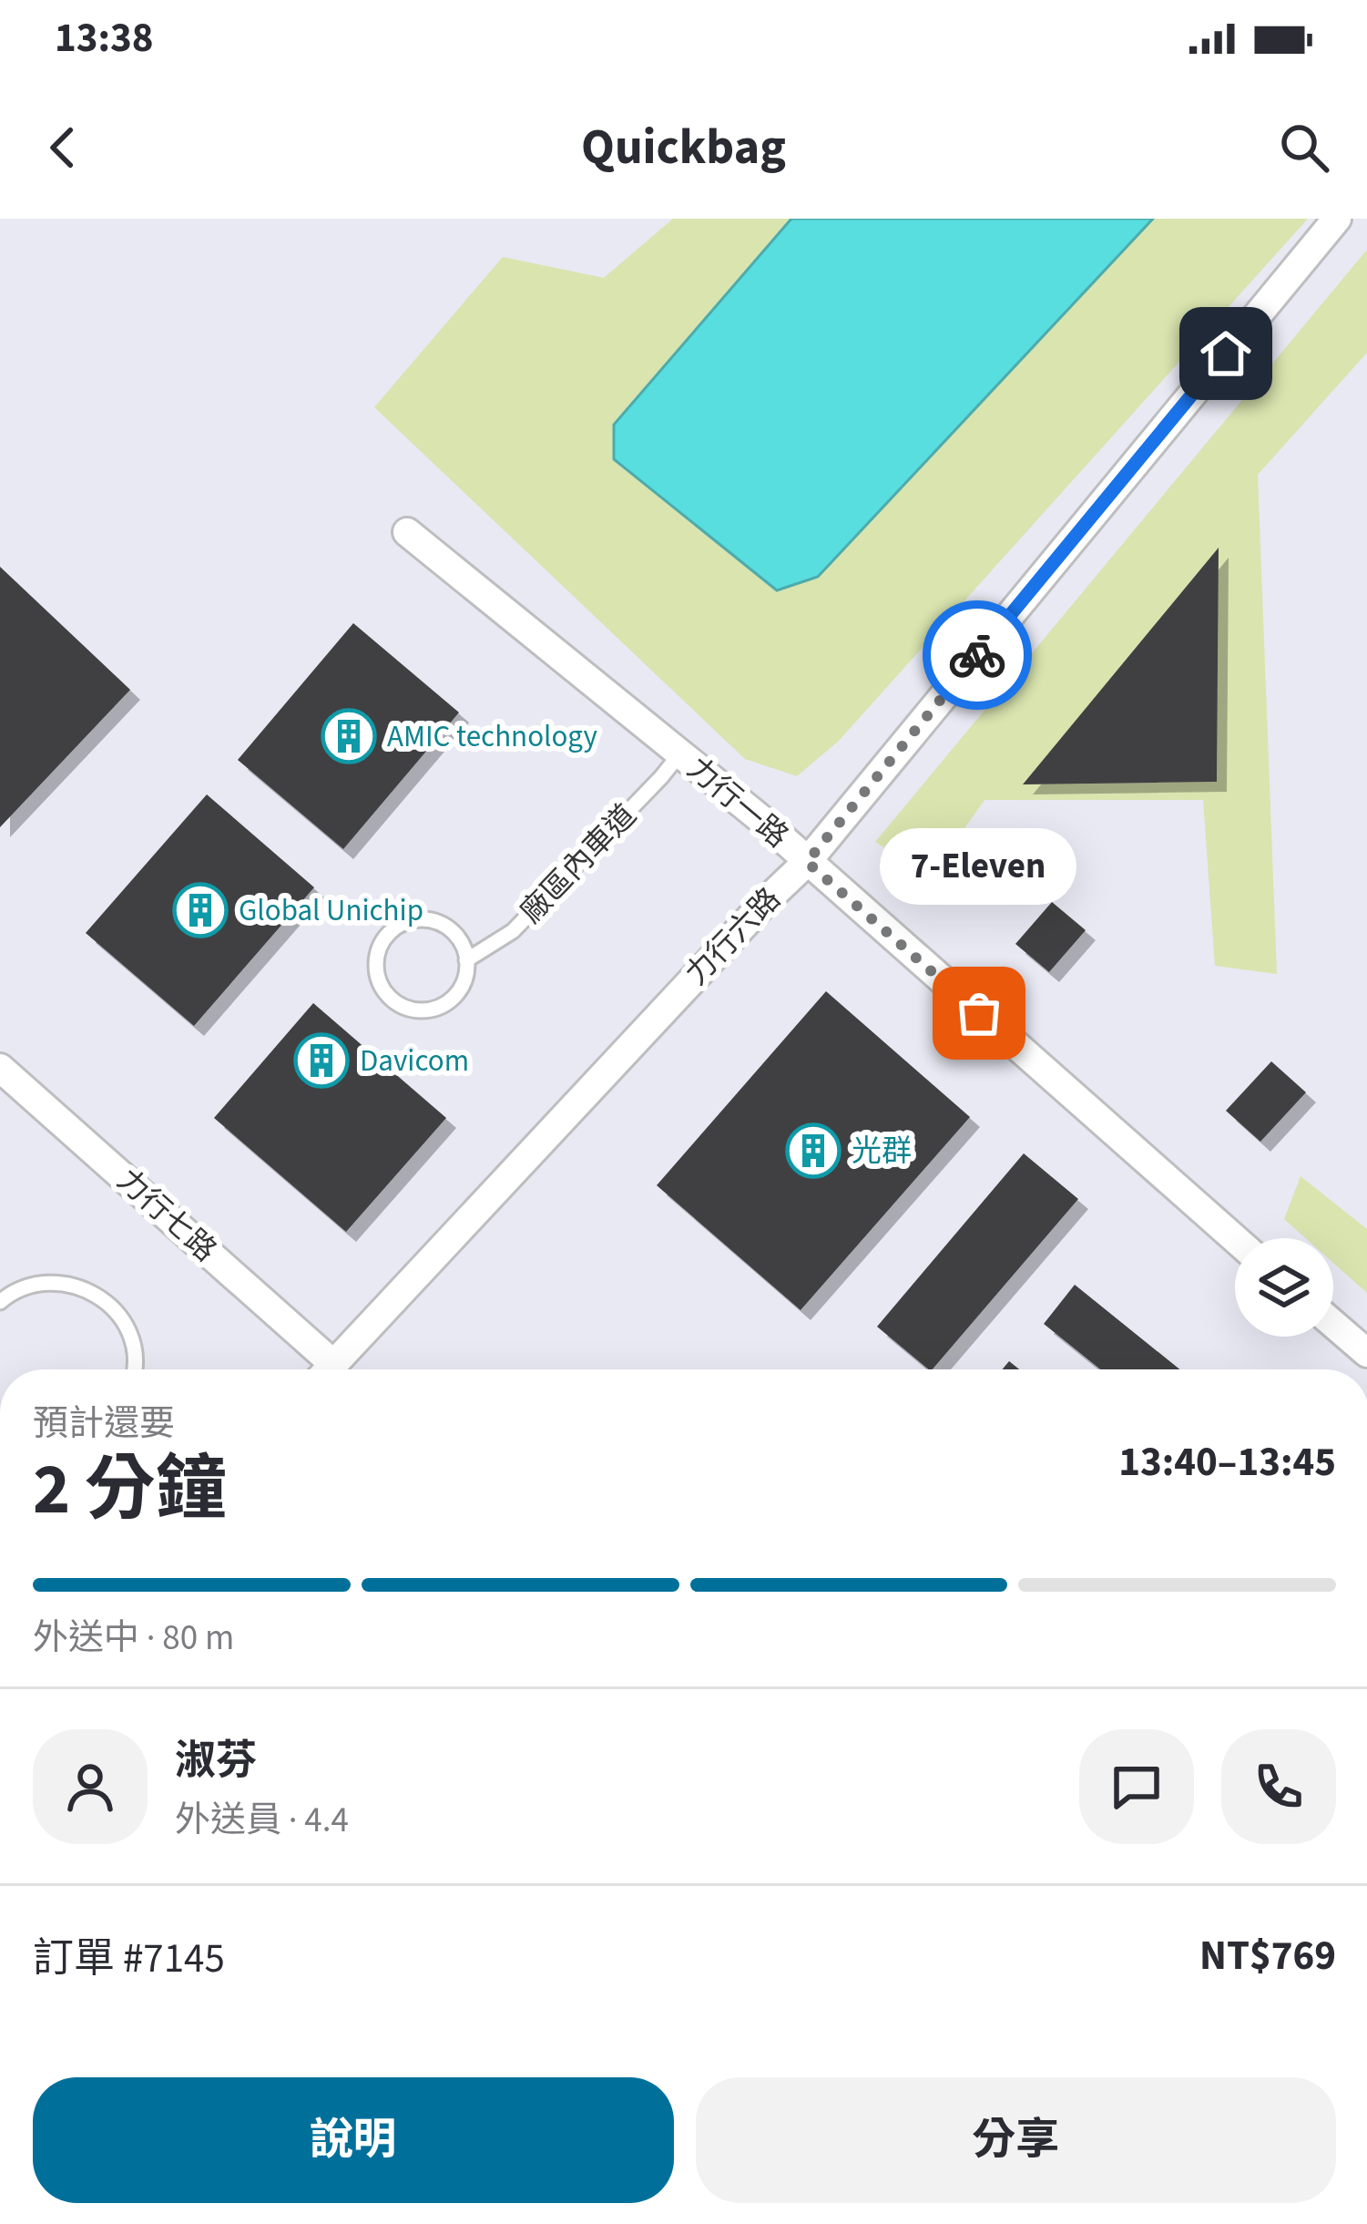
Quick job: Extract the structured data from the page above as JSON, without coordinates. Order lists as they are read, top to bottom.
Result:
{
  "streets": {
    "street": ["力行一路", "力行六路", "力行七路"],
    "lane": ["廠區內車道"]
  },
  "crossings": [
    ["力行一路", "廠區內車道"],
    ["力行一路", "力行六路"]
  ],
  "places": {
    "building": [
      "AMIC technology",
      "Global Unichip",
      "Davicom",
      "光群"
    ],
    "other": ["7-Eleven"]
  },
  "page": {
    "status": "13:38",
    "header": "Quickbag",
    "bubble": "7-Eleven",
    "heading": ["2 分鐘", "預計還要", "13:40–13:45"],
    "panel": [
      "淑芬",
      "外送員 · 4.4",
      "訂單 #7145",
      "NT$769"
    ],
    "bar": "外送中 · 80 m",
    "buttons": ["說明", "分享"]
  }
}
